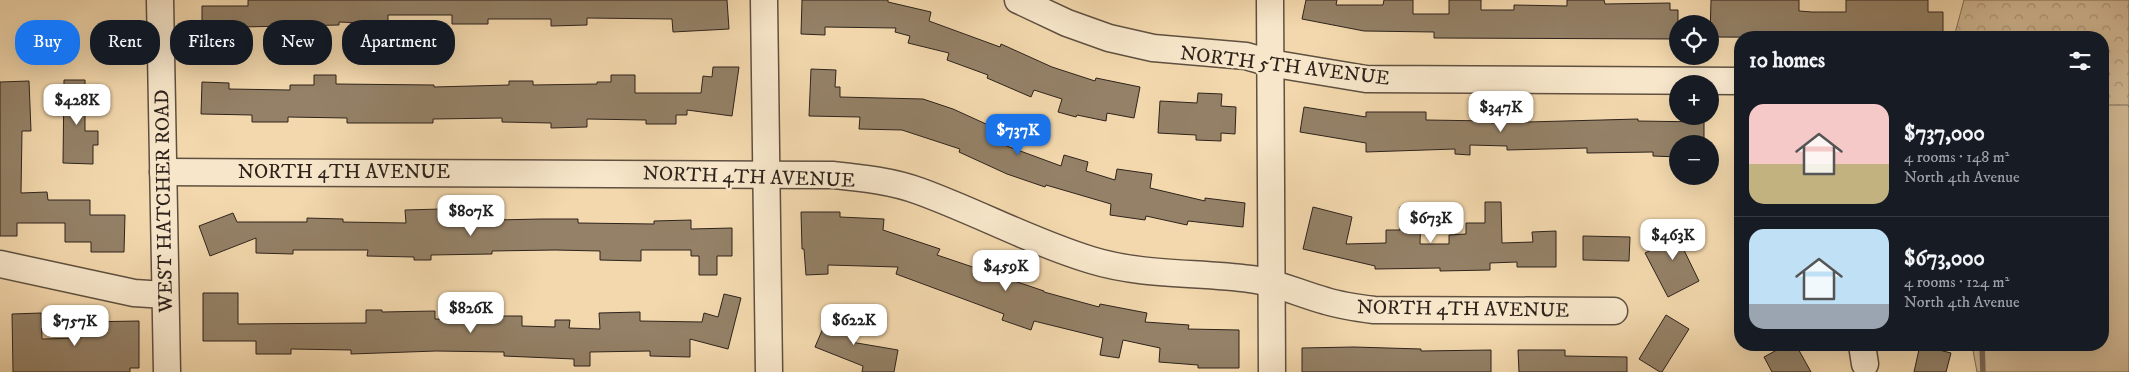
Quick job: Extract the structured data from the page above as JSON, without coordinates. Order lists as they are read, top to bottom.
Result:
{
  "streets": {
    "street": ["NORTH 5TH AVENUE", "NORTH 4TH AVENUE", "WEST HATCHER ROAD"]
  },
  "crossings": [
    ["NORTH 4TH AVENUE", "WEST HATCHER ROAD"]
  ],
  "page": {
    "map_buttons": ["+", "−"],
    "chip": [
      "Buy",
      "Rent",
      "Filters",
      "New",
      "Apartment"
    ],
    "heading": "10 homes",
    "price": [
      "$428K",
      "$347K",
      "$737K",
      "$807K",
      "$673K",
      "$463K",
      "$459K",
      "$826K",
      "$622K",
      "$757K"
    ],
    "list": [
      {
        "name": "$737,000",
        "note": "4 rooms · 148 m² · North 4th Avenue"
      },
      {
        "name": "$673,000",
        "note": "4 rooms · 124 m² · North 4th Avenue"
      }
    ]
  }
}
